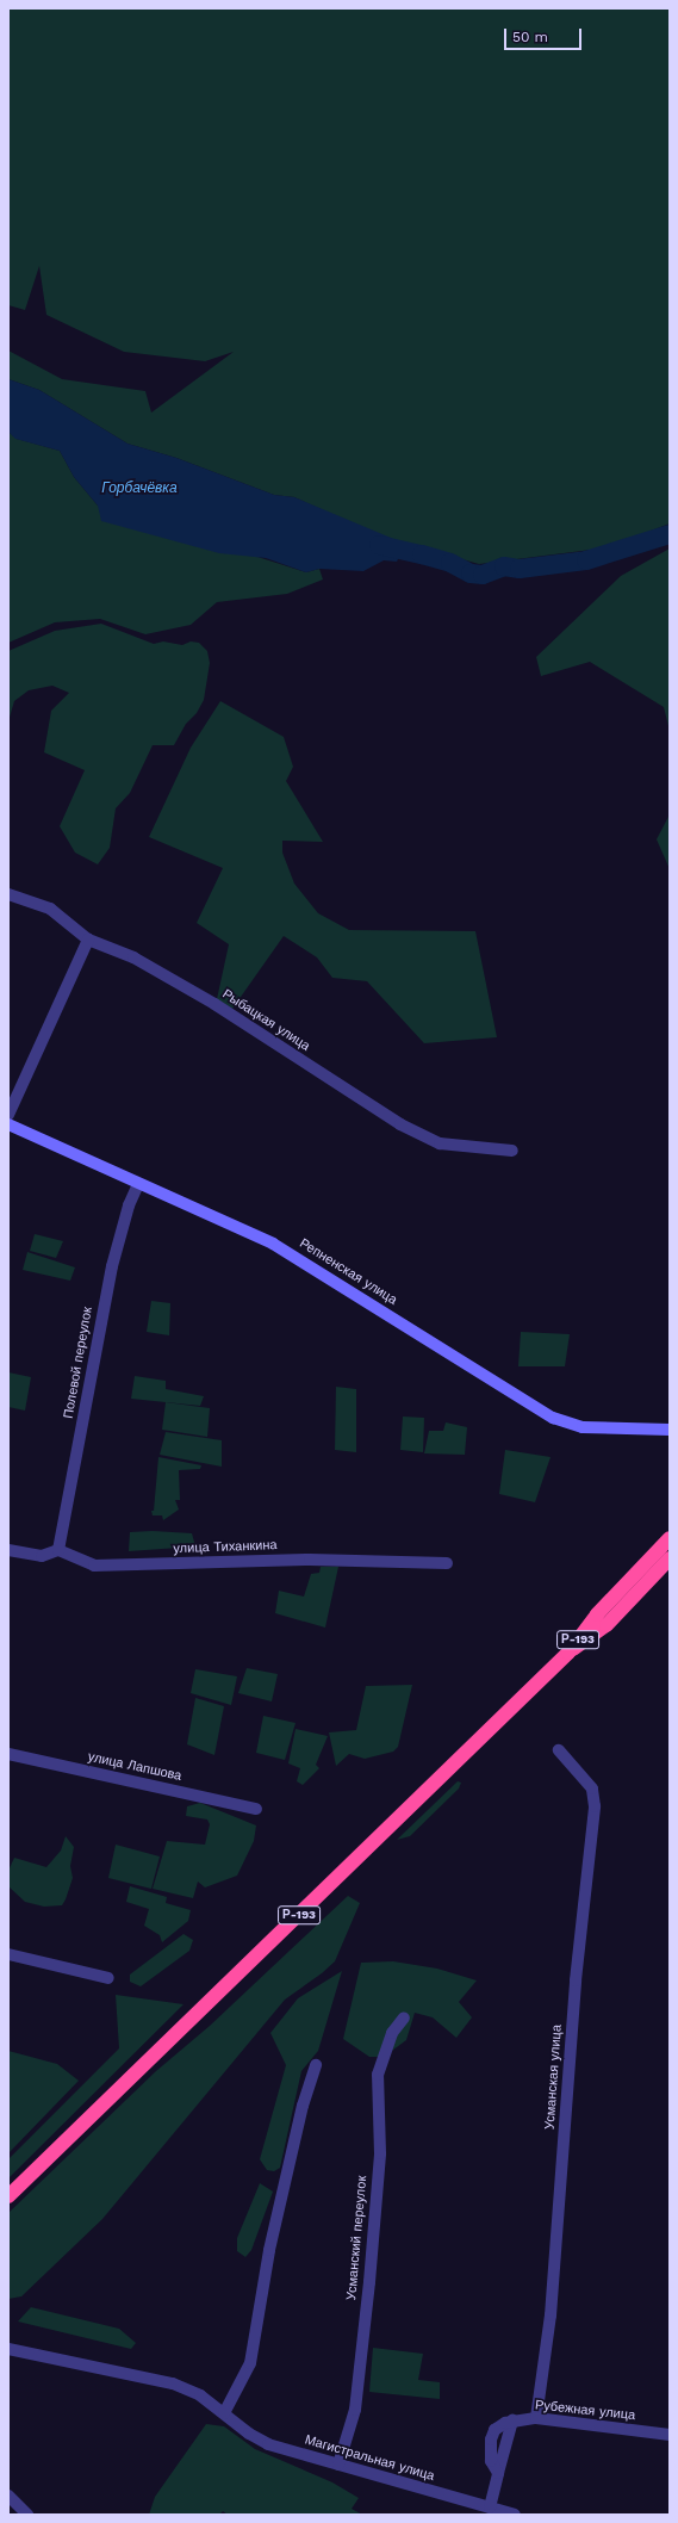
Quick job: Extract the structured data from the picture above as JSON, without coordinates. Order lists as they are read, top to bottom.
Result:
{
  "streets": {
    "highway": ["Р-193"],
    "street": [
      "Рыбацкая улица",
      "Репненская улица",
      "Полевой переулок",
      "улица Тиханкина",
      "улица Лапшова",
      "Усманская улица",
      "Усманский переулок",
      "Рубежная улица",
      "Магистральная улица"
    ]
  },
  "crossings": [
    ["Репненская улица", "Полевой переулок"],
    ["Полевой переулок", "улица Тиханкина"],
    ["Усманская улица", "Рубежная улица"],
    ["Усманский переулок", "Магистральная улица"]
  ],
  "water": ["Горбачёвка"],
  "scale_bar": "50 m"
}
